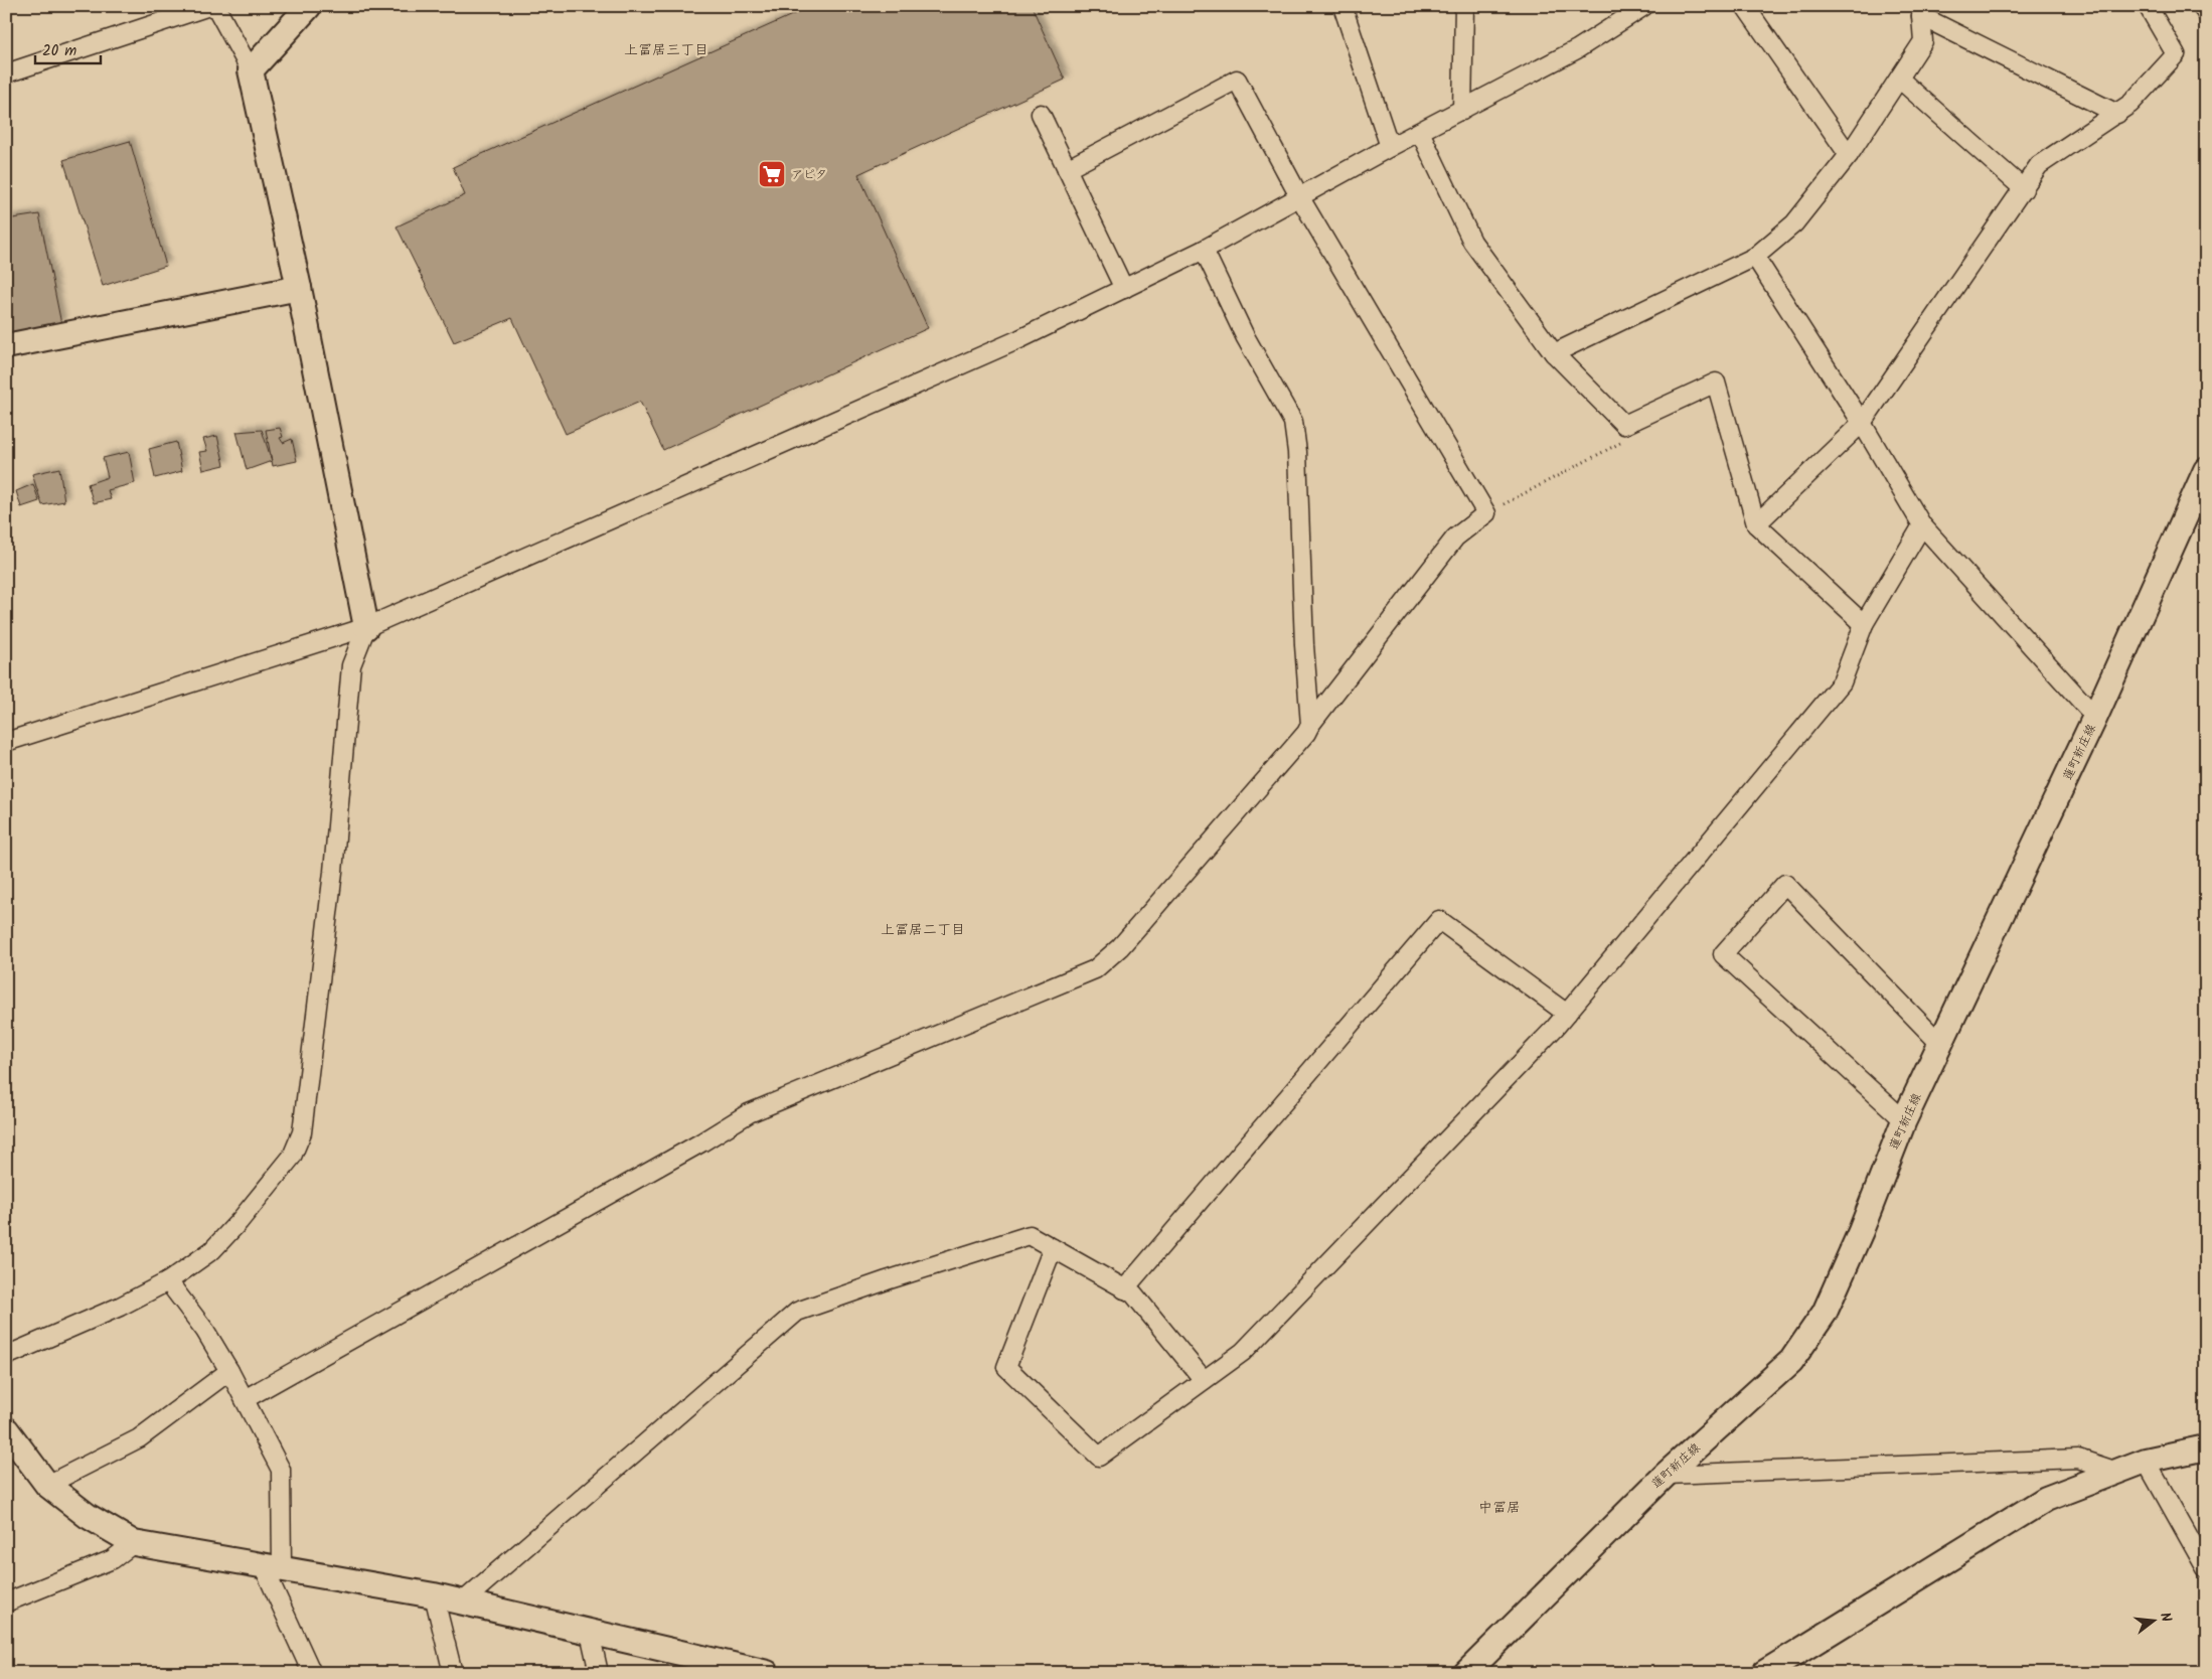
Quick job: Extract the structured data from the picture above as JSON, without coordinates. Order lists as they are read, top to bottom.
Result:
{
  "streets": {
    "street": ["蓮町新庄線"]
  },
  "districts": ["上冨居三丁目", "上冨居二丁目", "中冨居"],
  "places": {
    "supermarket": ["アピタ"]
  },
  "scale_bar": "20 m",
  "north": "right"
}
